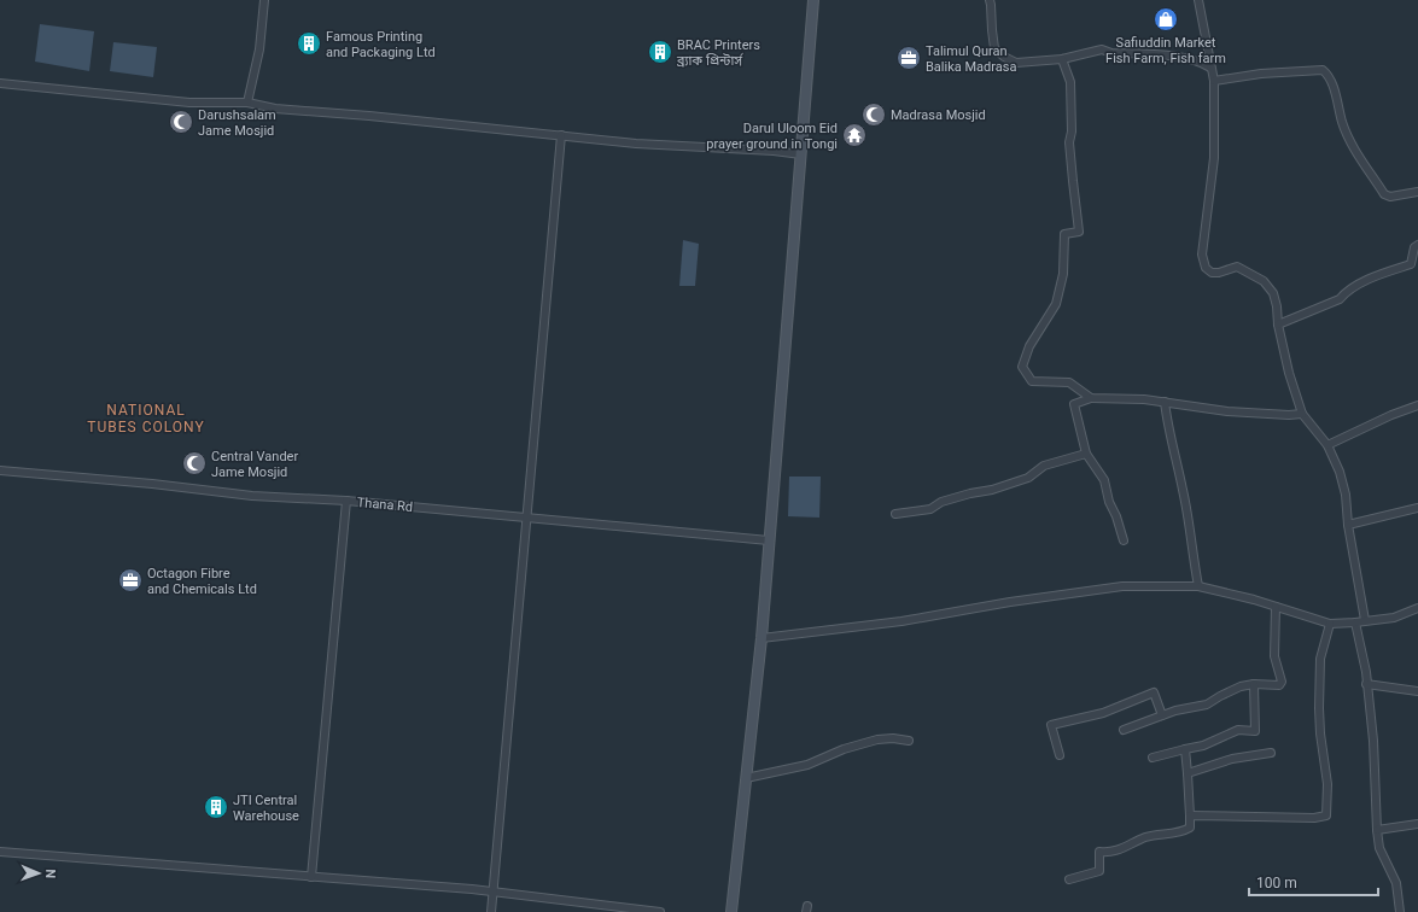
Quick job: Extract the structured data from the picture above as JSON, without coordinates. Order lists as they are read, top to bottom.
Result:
{
  "streets": {
    "street": ["Thana Rd"]
  },
  "districts": ["NATIONAL TUBES COLONY"],
  "places": {
    "shop": ["Safiuddin Market Fish Farm, Fish farm"],
    "building": ["Famous Printing and Packaging Ltd", "BRAC Printers ব্র্যাক প্রিন্টার্স", "JTI Central Warehouse"],
    "office": ["Talimul Quran Balika Madrasa", "Octagon Fibre and Chemicals Ltd"],
    "mosque": ["Madrasa Mosjid", "Darushsalam Jame Mosjid", "Central Vander Jame Mosjid"],
    "temple": ["Darul Uloom Eid prayer ground in Tongi"]
  },
  "scale_bar": "100 m",
  "north": "right"
}
